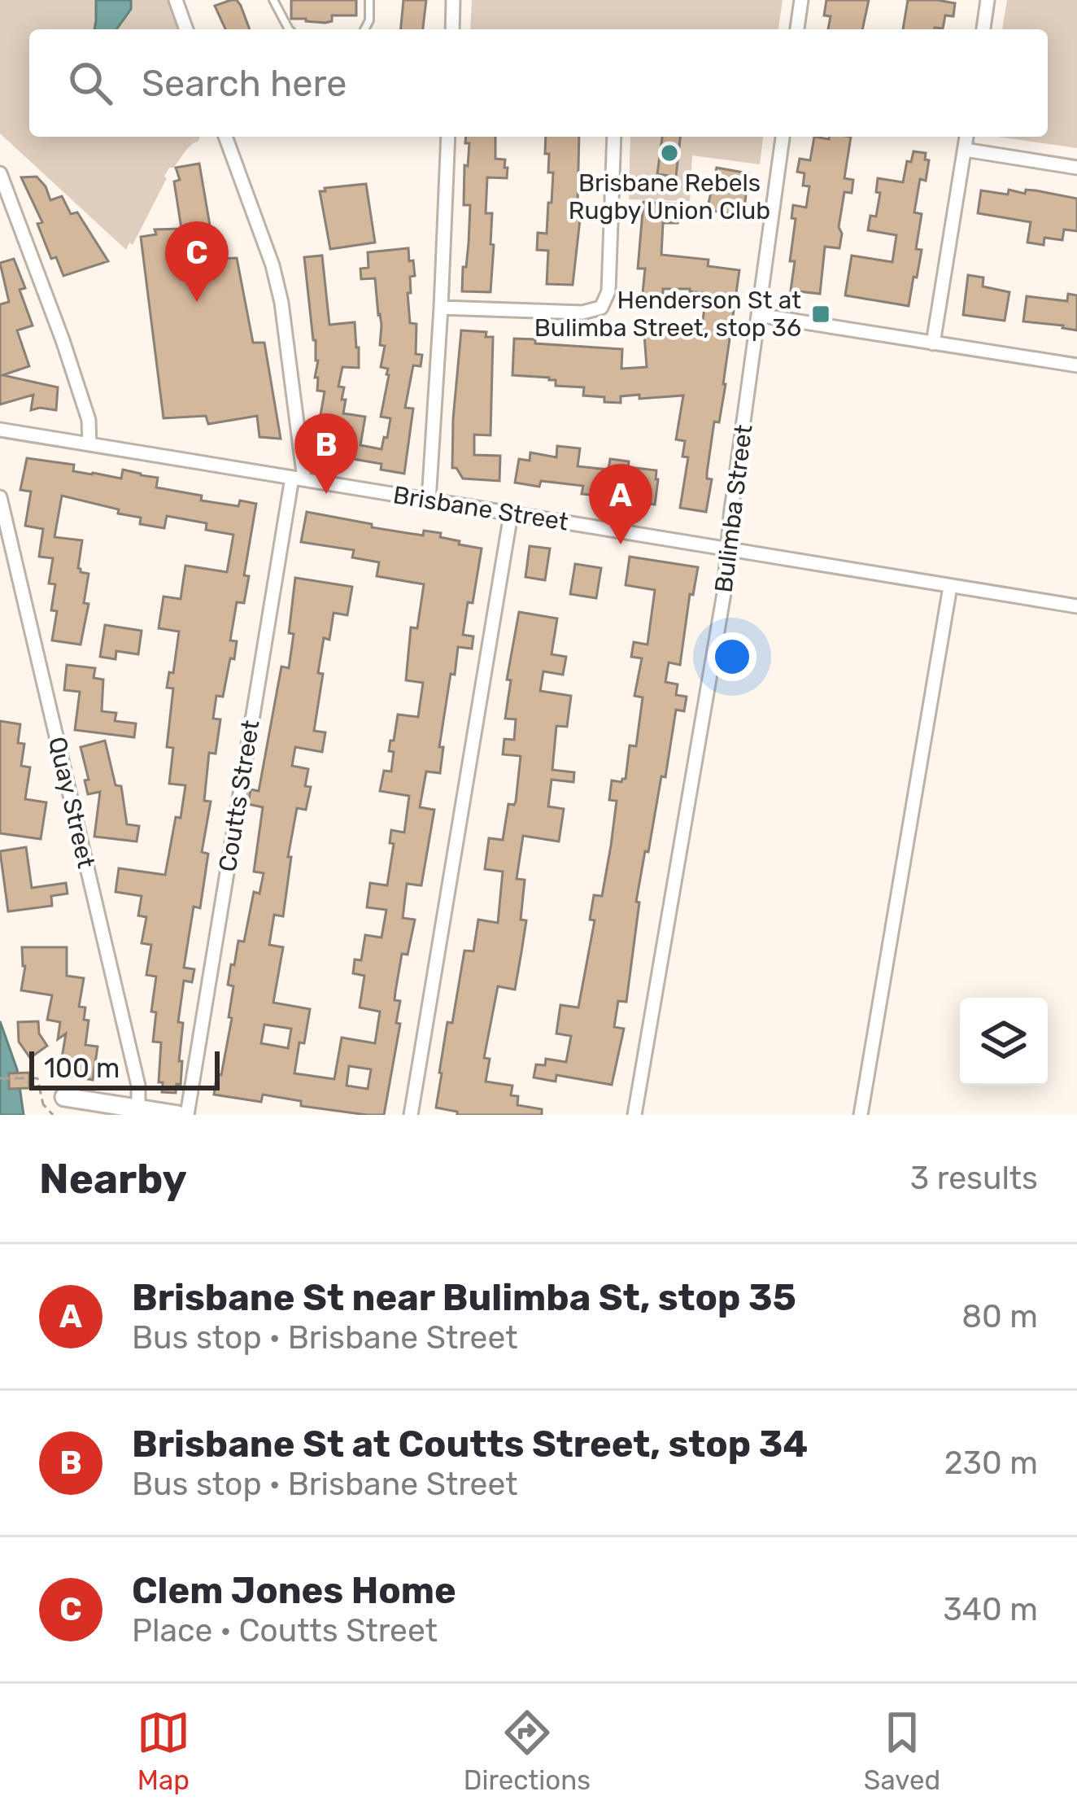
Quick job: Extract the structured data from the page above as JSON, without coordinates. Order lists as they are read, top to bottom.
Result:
{
  "streets": {
    "street": [
      "Brisbane Street",
      "Bulimba Street",
      "Coutts Street",
      "Quay Street"
    ]
  },
  "crossings": [
    ["Brisbane Street", "Bulimba Street"],
    ["Brisbane Street", "Coutts Street"]
  ],
  "places": {
    "other": ["Brisbane Rebels Rugby Union Club"],
    "transit": ["Henderson St at Bulimba Street, stop 36"]
  },
  "scale_bar": "100 m",
  "page": {
    "search": "Search here",
    "pins": ["C", "B", "A"],
    "scale": "100 m",
    "heading": ["Nearby", "3 results"],
    "list": [
      {
        "mark": "A",
        "name": "Brisbane St near Bulimba St, stop 35",
        "note": "Bus stop · Brisbane Street",
        "value": "80 m"
      },
      {
        "mark": "B",
        "name": "Brisbane St at Coutts Street, stop 34",
        "note": "Bus stop · Brisbane Street",
        "value": "230 m"
      },
      {
        "mark": "C",
        "name": "Clem Jones Home",
        "note": "Place · Coutts Street",
        "value": "340 m"
      }
    ],
    "nav": ["Map", "Directions", "Saved"]
  }
}
